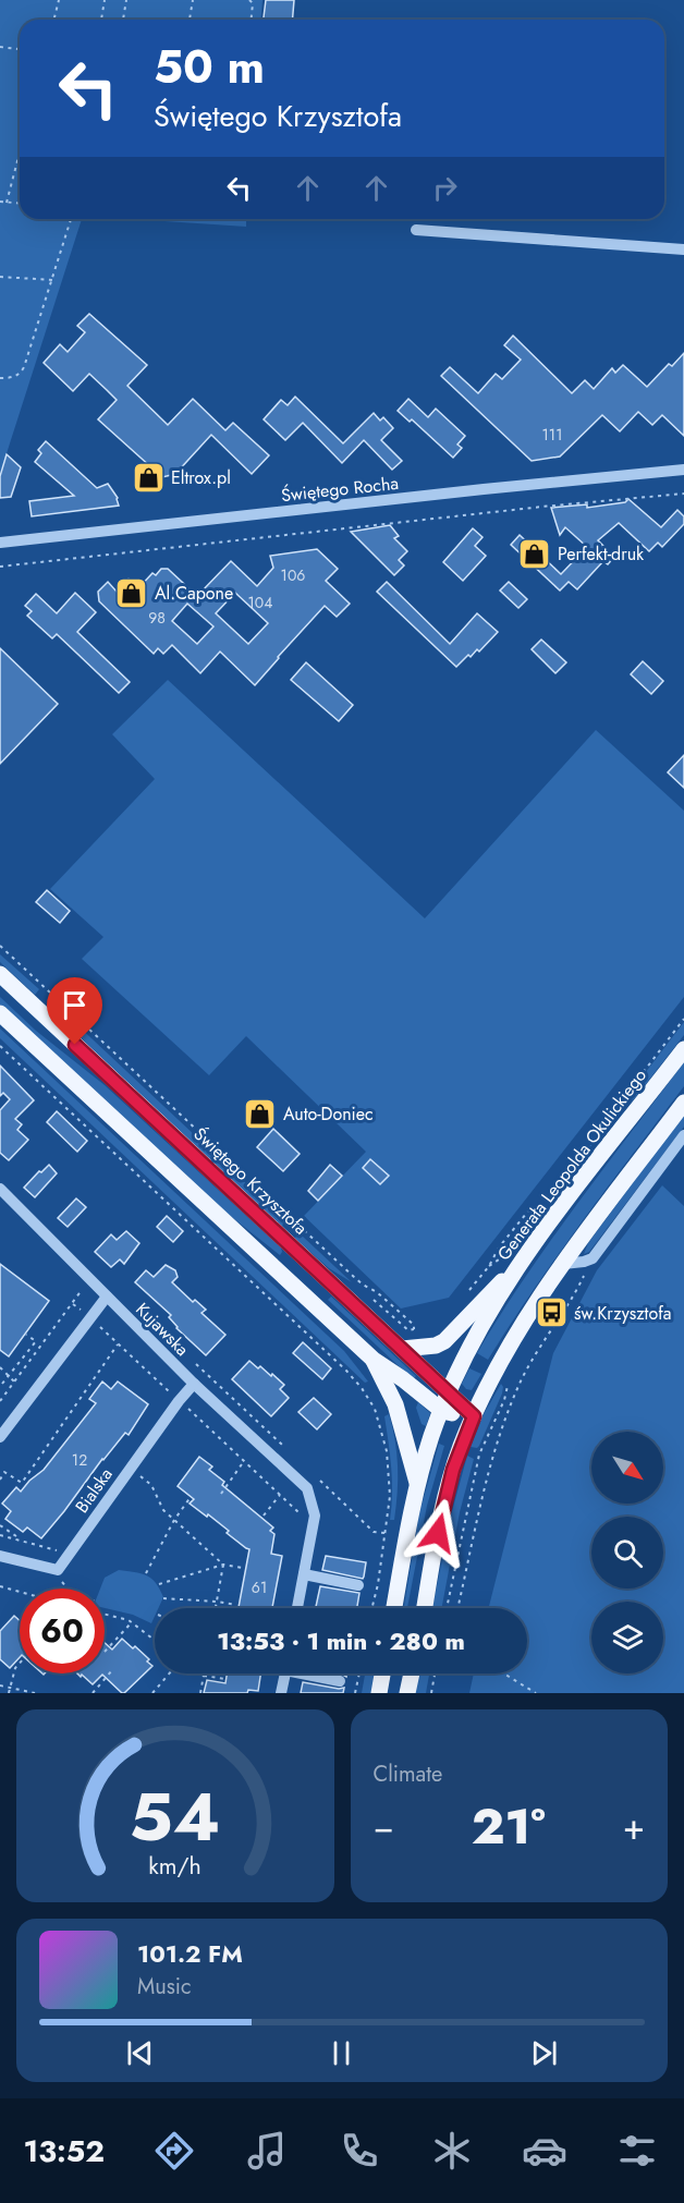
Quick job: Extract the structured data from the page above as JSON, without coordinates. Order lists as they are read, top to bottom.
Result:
{
  "streets": {
    "main road": ["Generała Leopolda Okulickiego", "Świętego Krzysztofa"],
    "street": ["Świętego Rocha", "Kujawska", "Bialska"]
  },
  "crossings": [
    ["Generała Leopolda Okulickiego", "Świętego Krzysztofa"],
    ["Kujawska", "Bialska"]
  ],
  "places": {
    "shop": [
      "Eltrox.pl",
      "Perfekt-druk",
      "Al.Capone",
      "Auto-Doniec"
    ],
    "bus stop": ["św.Krzysztofa"]
  },
  "house_numbers": [
    "111",
    "106",
    "104",
    "98",
    "12",
    "61"
  ],
  "north": "bottom right",
  "page": {
    "turn": ["50 m", "Świętego Krzysztofa"],
    "limit": "60",
    "trip": "13:53 · 1 min · 280 m",
    "tile": "Climate",
    "heat": ["−", "21°", "+"],
    "song": ["101.2 FM", "Music"],
    "tabs": "13:52",
    "gauge": ["54", "km/h"]
  }
}
